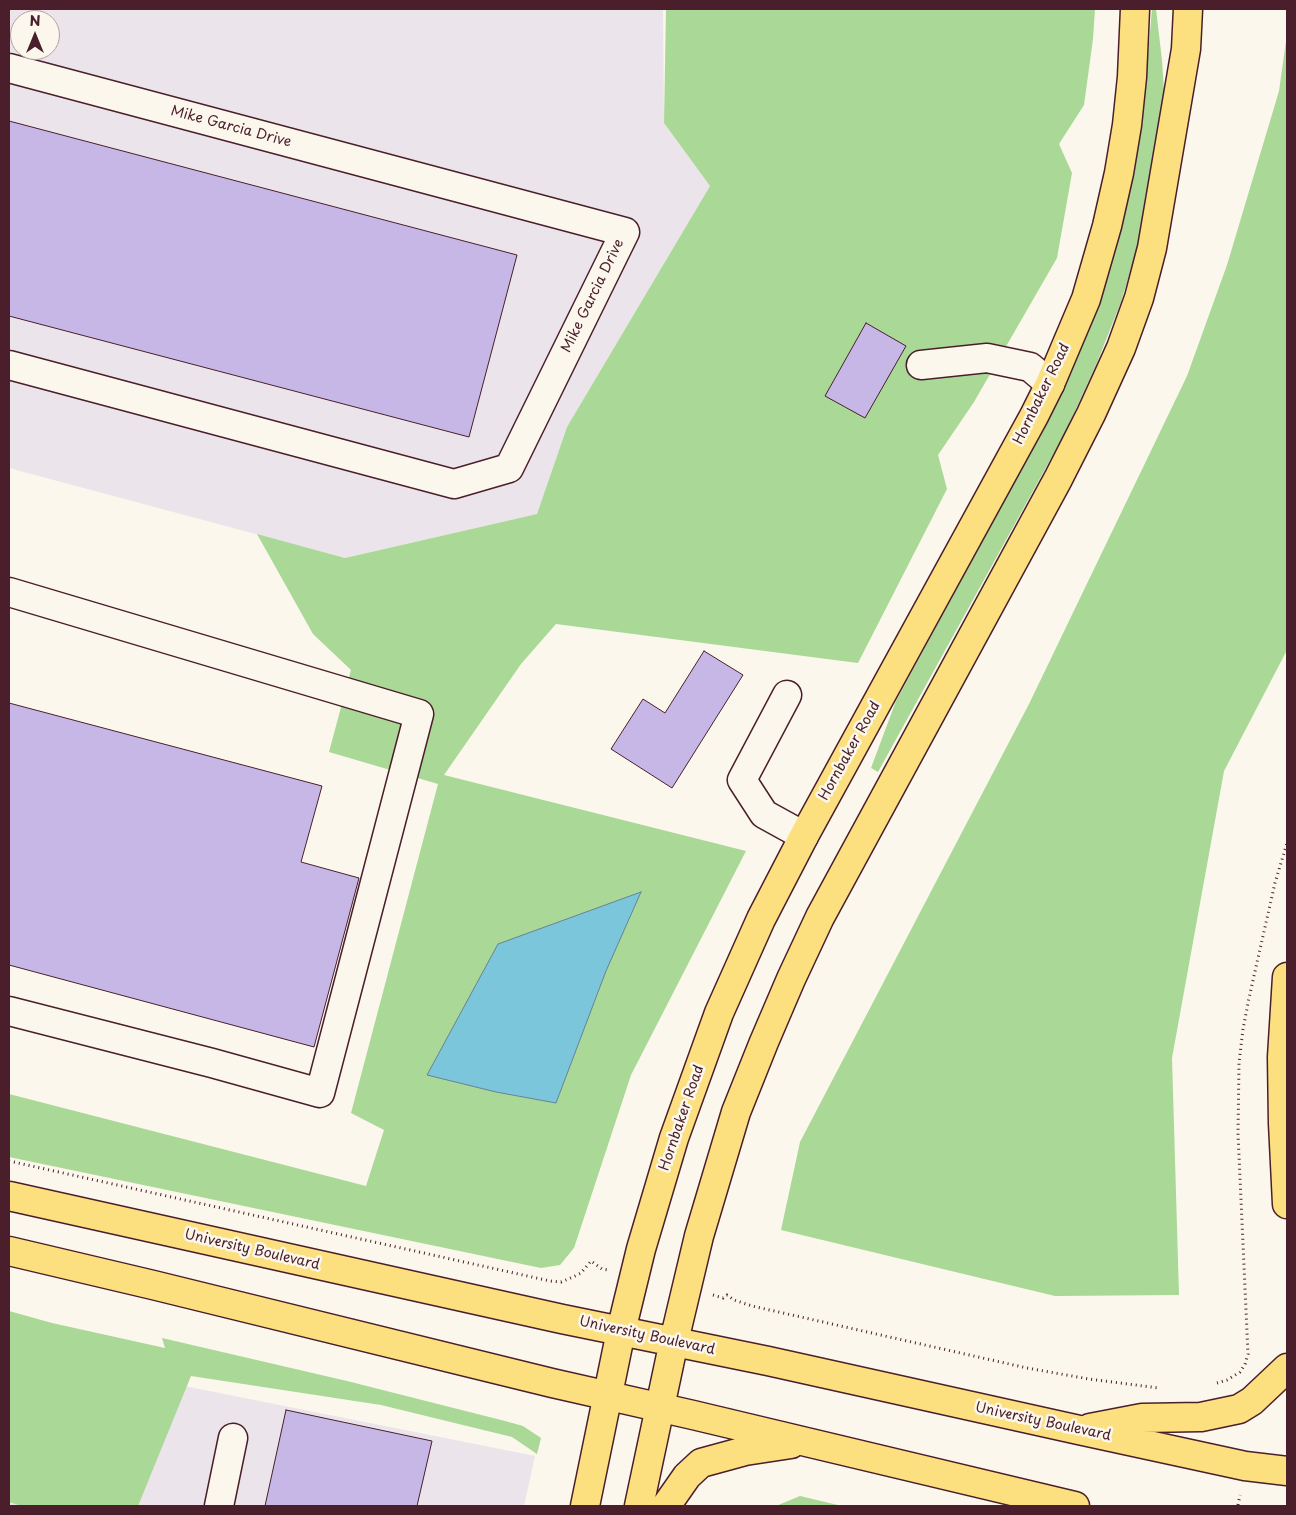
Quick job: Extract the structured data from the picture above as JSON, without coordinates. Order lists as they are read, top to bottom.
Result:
{
  "streets": {
    "main road": ["Hornbaker Road", "University Boulevard"],
    "lane": ["Mike Garcia Drive"]
  },
  "crossings": [
    ["Hornbaker Road", "University Boulevard"]
  ],
  "north": "top"
}
